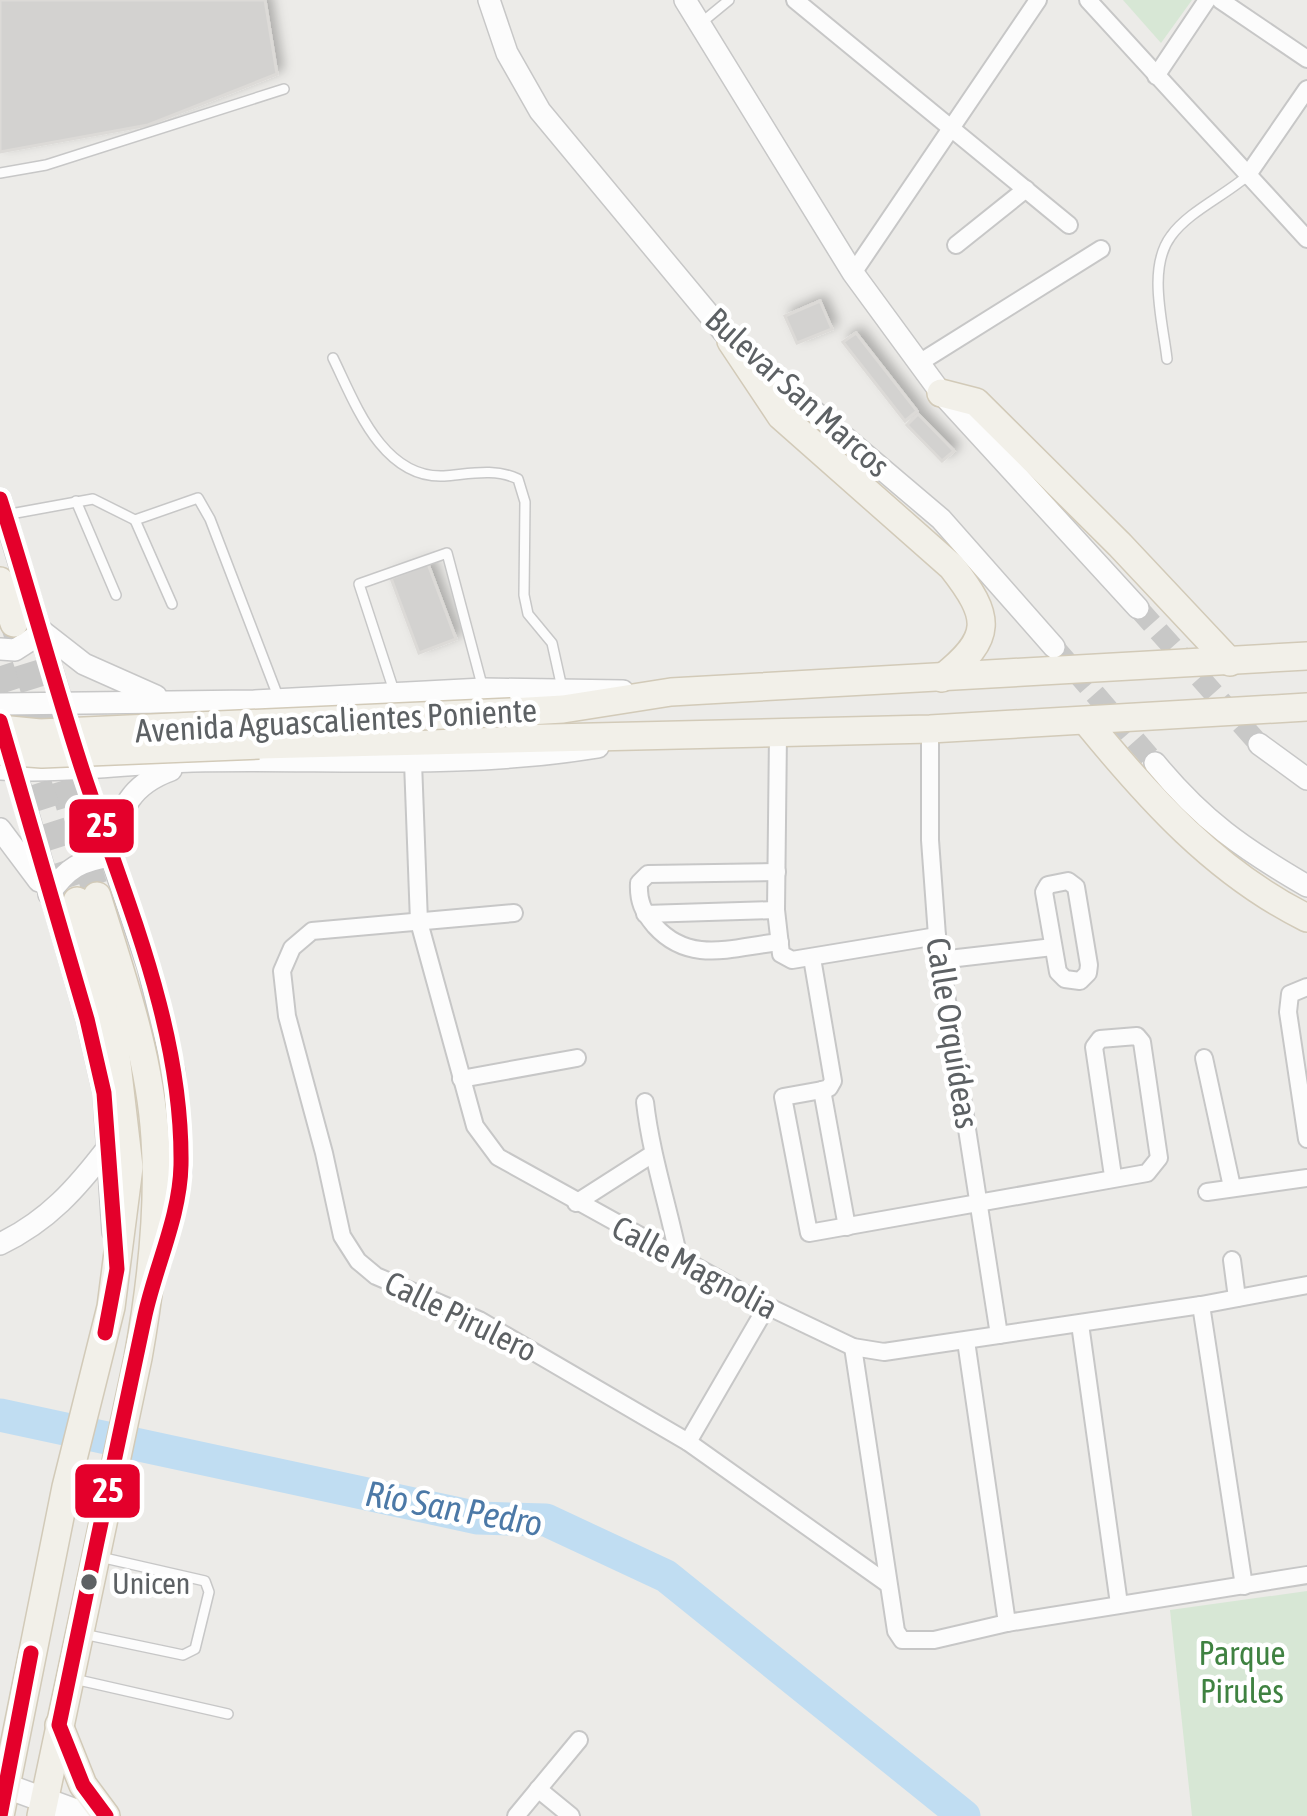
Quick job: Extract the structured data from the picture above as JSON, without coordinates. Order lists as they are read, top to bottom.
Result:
{
  "streets": {
    "main road": ["Avenida Aguascalientes Poniente"],
    "street": [
      "Bulevar San Marcos",
      "Calle Orquídeas",
      "Calle Magnolia",
      "Calle Pirulero"
    ]
  },
  "crossings": [
    ["Avenida Aguascalientes Poniente", "Calle Orquídeas"],
    ["Avenida Aguascalientes Poniente", "Calle Magnolia"],
    ["Calle Orquídeas", "Calle Magnolia"],
    ["Calle Magnolia", "Calle Pirulero"]
  ],
  "water": ["Río San Pedro"],
  "parks": ["Parque Pirules"],
  "places": ["Unicen"],
  "lines": ["transit line 25"]
}
